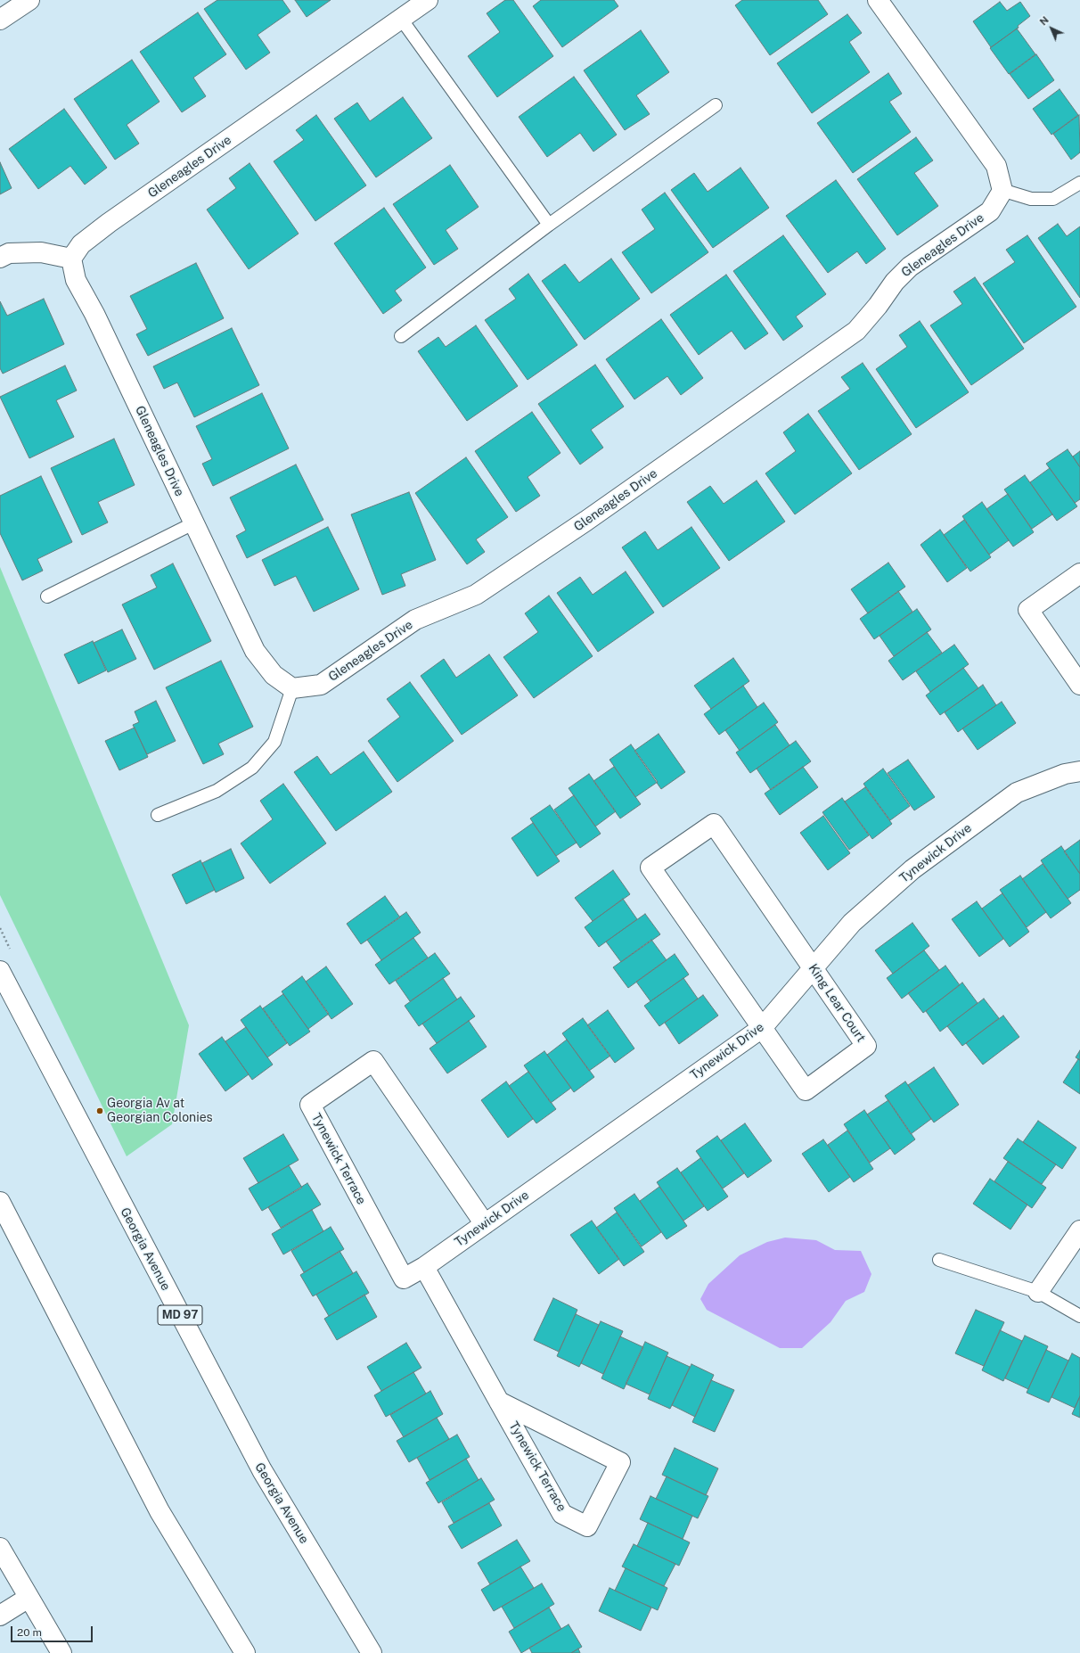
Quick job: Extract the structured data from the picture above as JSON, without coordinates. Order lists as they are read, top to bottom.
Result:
{
  "streets": {
    "street": [
      "Gleneagles Drive",
      "Tynewick Drive",
      "King Lear Court",
      "Tynewick Terrace",
      "Georgia Avenue",
      "MD 97"
    ]
  },
  "crossings": [
    ["Tynewick Drive", "King Lear Court"],
    ["Tynewick Drive", "Tynewick Terrace"]
  ],
  "places": ["Georgia Av at Georgian Colonies"],
  "scale_bar": "20 m",
  "north": "top left"
}
